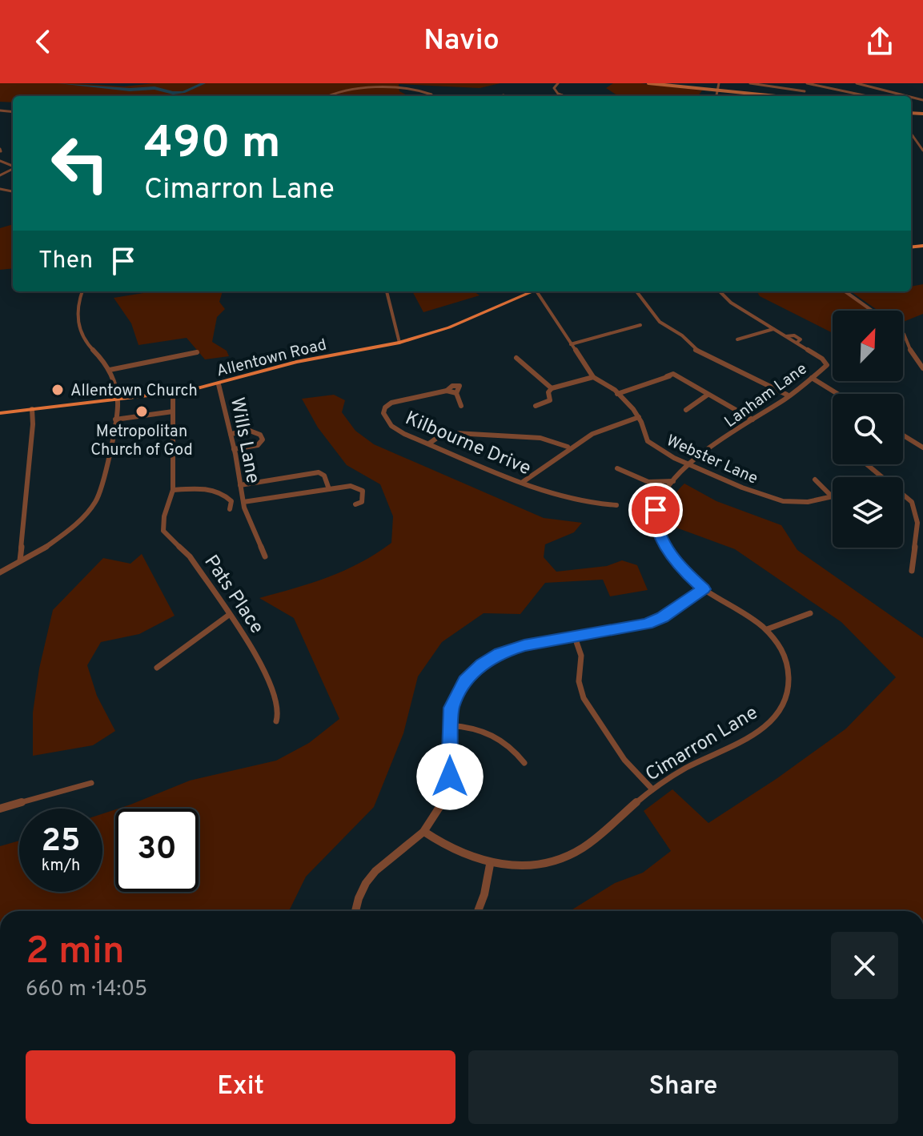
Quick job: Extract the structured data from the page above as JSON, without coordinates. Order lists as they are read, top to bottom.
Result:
{
  "streets": {
    "main road": ["Allentown Road"],
    "street": [
      "Lanham Lane",
      "Wills Lane",
      "Kilbourne Drive",
      "Webster Lane",
      "Pats Place",
      "Cimarron Lane"
    ]
  },
  "crossings": [
    ["Allentown Road", "Wills Lane"],
    ["Lanham Lane", "Webster Lane"],
    ["Lanham Lane", "Cimarron Lane"]
  ],
  "places": ["Allentown Church", "Metropolitan Church of God"],
  "north": "top right",
  "page": {
    "header": "Navio",
    "turn": ["490 m", "Cimarron Lane"],
    "then": "Then",
    "speed": "25 km/h",
    "limit": "30",
    "heading": ["2 min", "660 m · 14:05"],
    "buttons": ["Exit", "Share"]
  }
}
